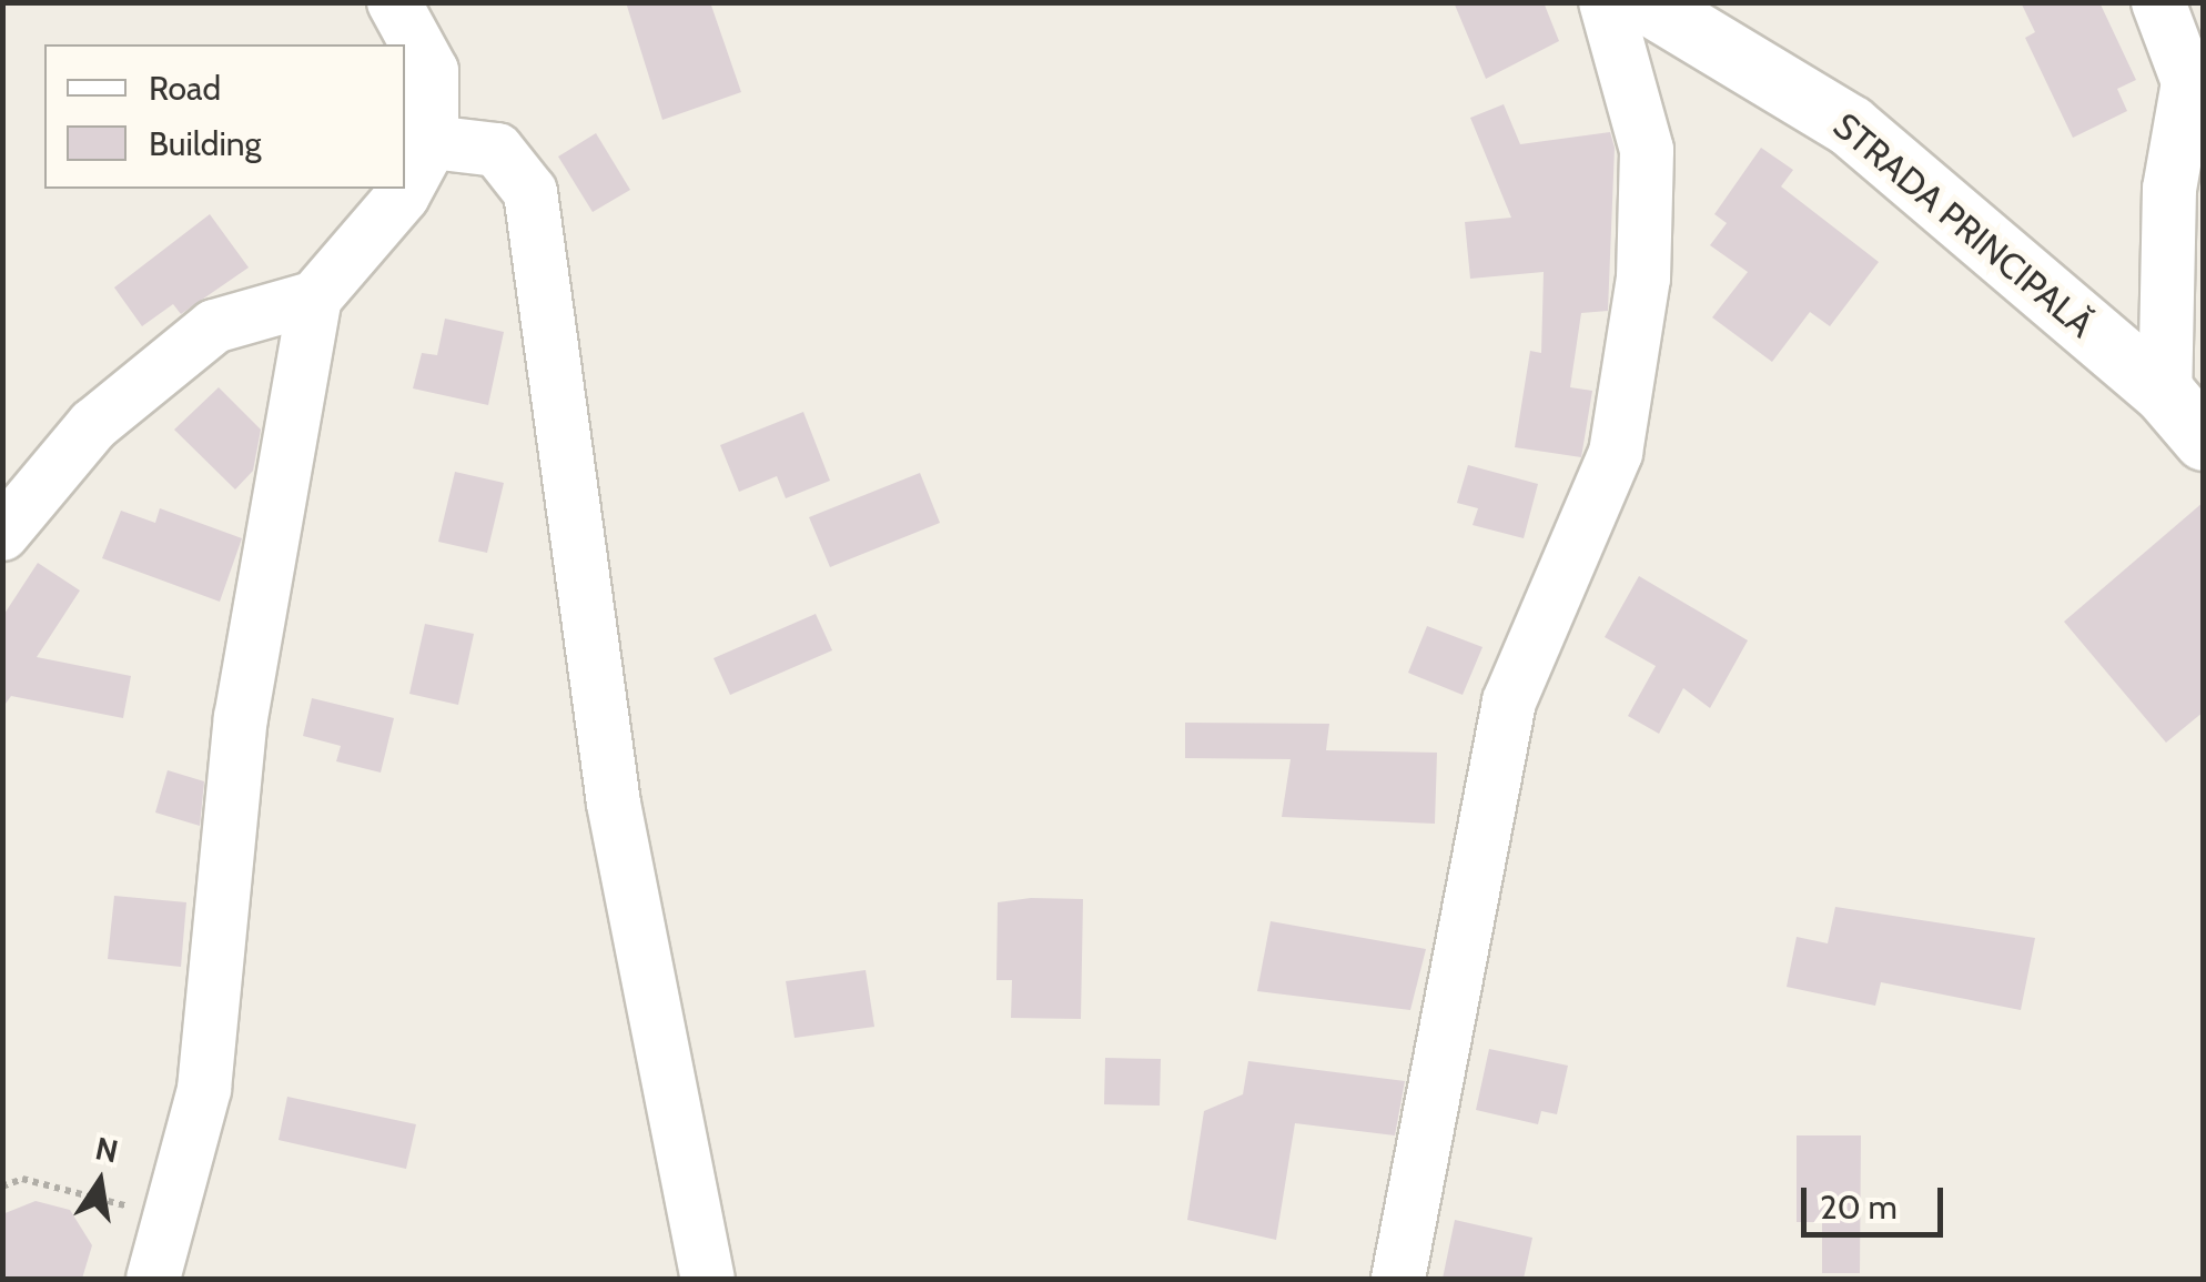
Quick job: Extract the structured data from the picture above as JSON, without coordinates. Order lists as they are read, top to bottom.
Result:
{
  "streets": {
    "street": ["STRADA PRINCIPALĂ"]
  },
  "legend": ["Road", "Building"],
  "scale_bar": "20 m",
  "north": "top"
}
